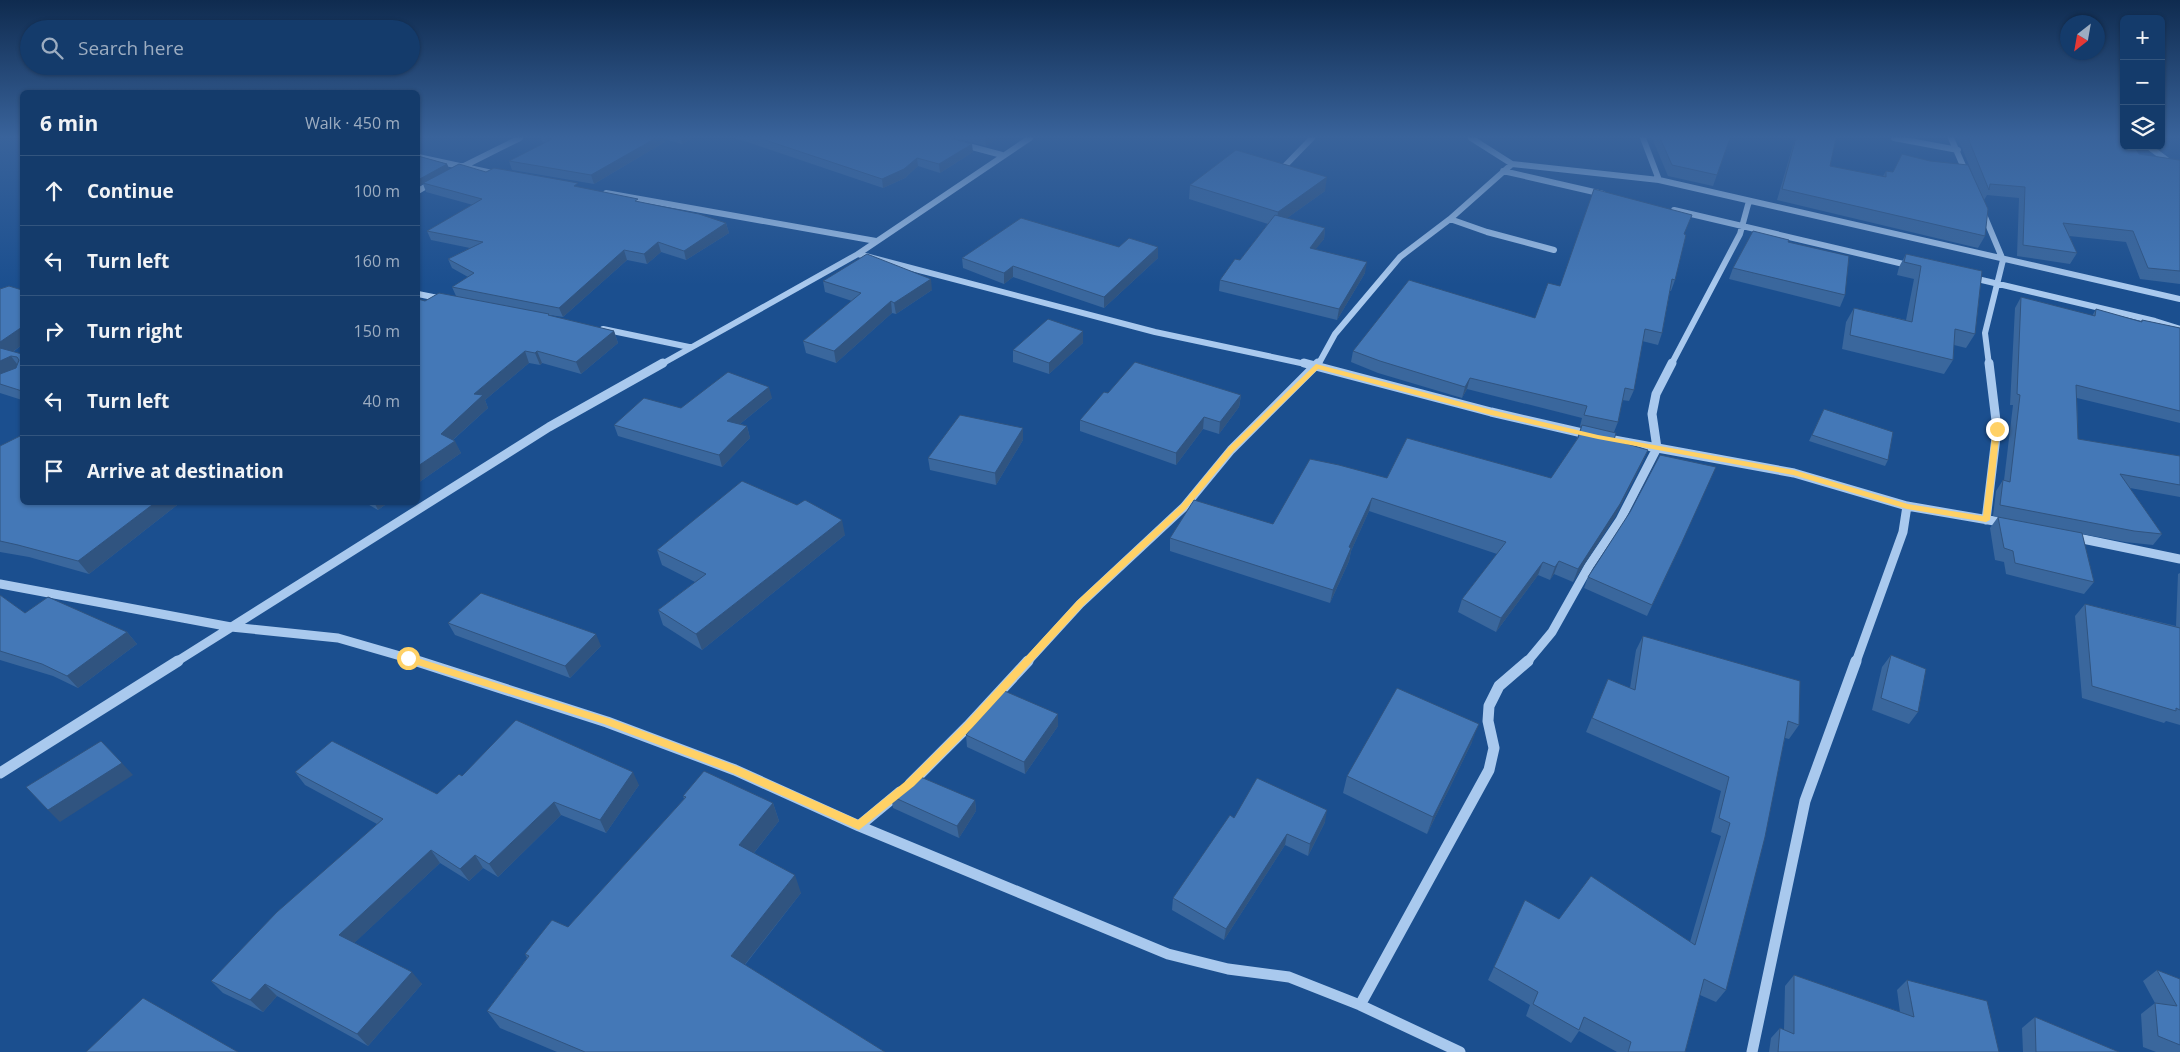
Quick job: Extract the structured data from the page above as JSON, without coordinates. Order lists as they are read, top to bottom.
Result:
{
  "north": "bottom left",
  "page": {
    "map_buttons": ["+", "−"],
    "search": "Search here",
    "heading": ["6 min", "Walk · 450 m"],
    "list": [
      ["Continue", "100 m"],
      ["Turn left", "160 m"],
      ["Turn right", "150 m"],
      ["Turn left", "40 m"],
      "Arrive at destination"
    ]
  }
}
